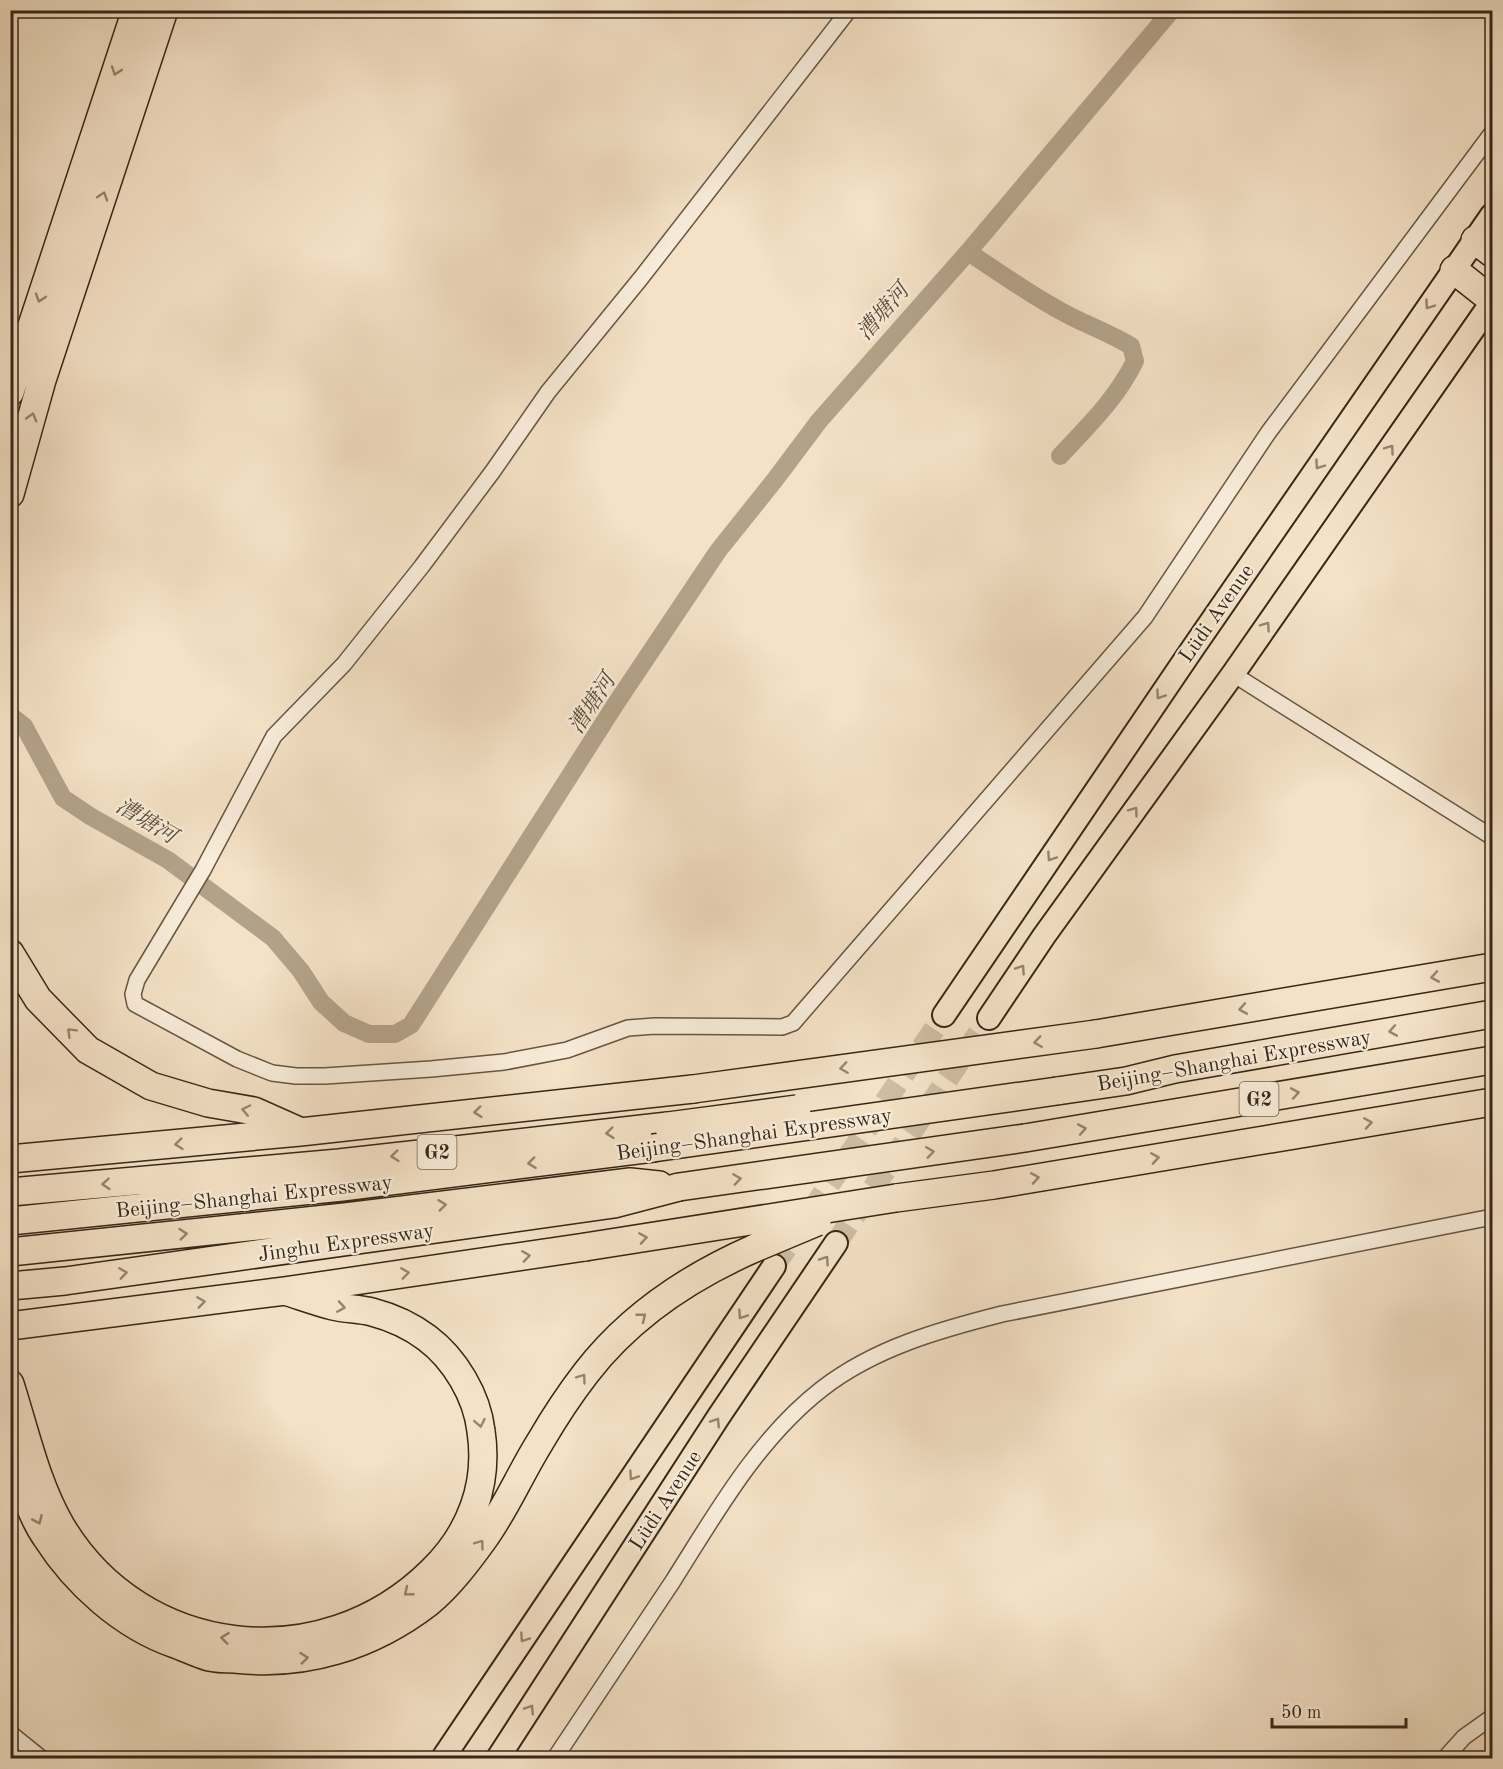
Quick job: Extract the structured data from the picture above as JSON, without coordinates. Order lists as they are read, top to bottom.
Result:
{
  "streets": {
    "highway": ["Beijing–Shanghai Expressway", "G2", "Jinghu Expressway"],
    "main road": ["Lüdi Avenue"]
  },
  "crossings": [
    ["Beijing–Shanghai Expressway", "G2"],
    ["Beijing–Shanghai Expressway", "Jinghu Expressway"]
  ],
  "water": ["漕塘河"],
  "scale_bar": "50 m"
}
